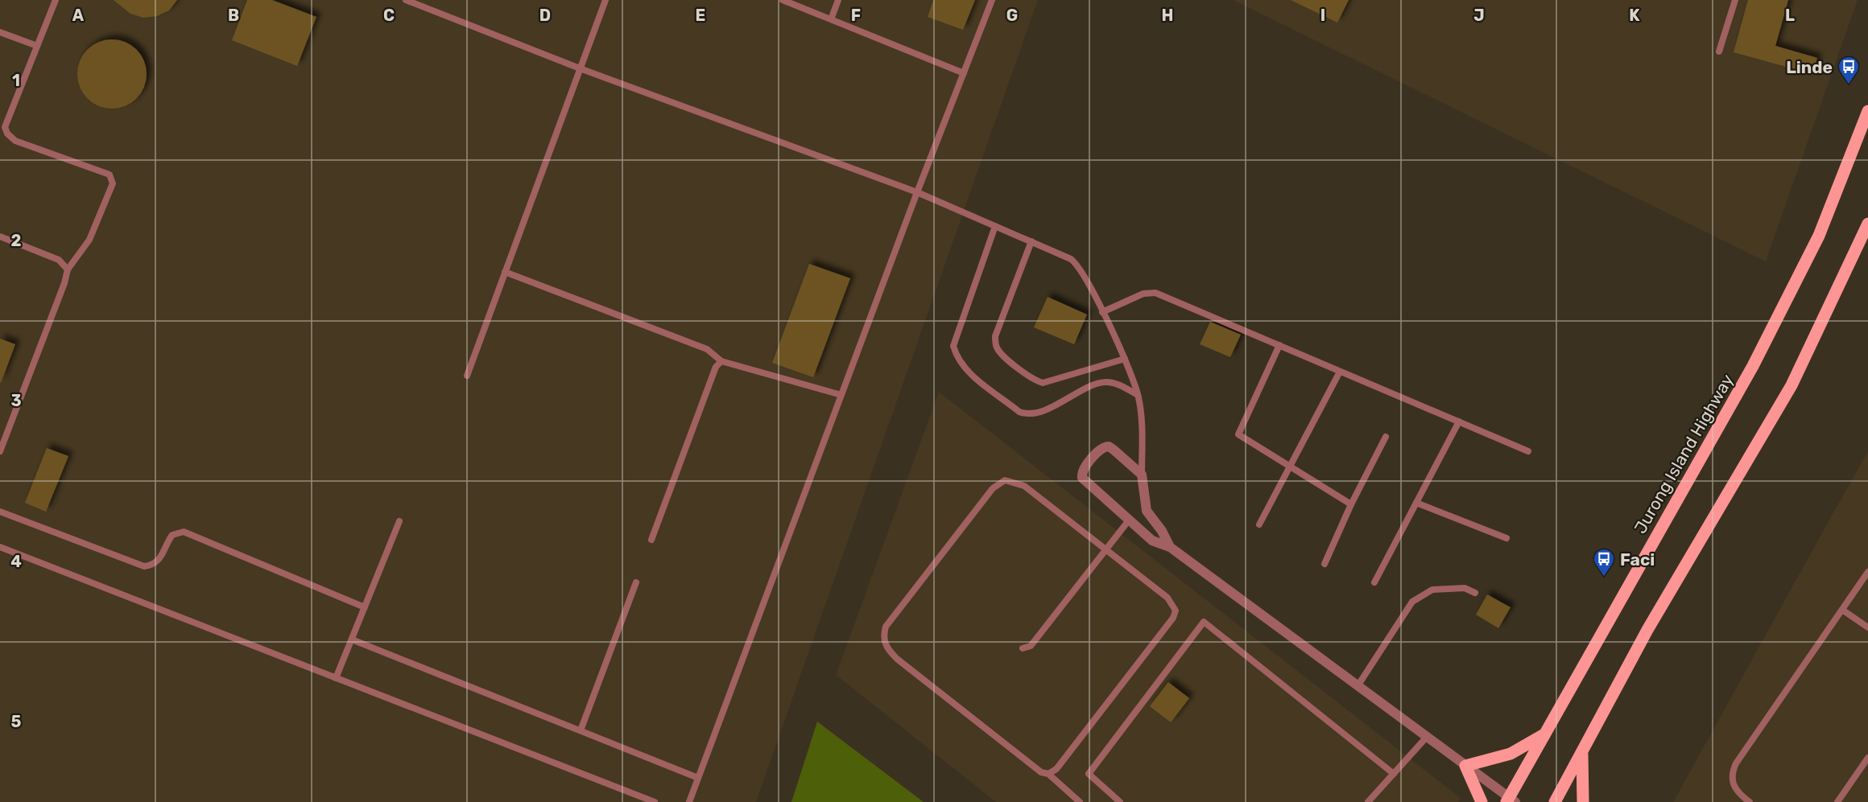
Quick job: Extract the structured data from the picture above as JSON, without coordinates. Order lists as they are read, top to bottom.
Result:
{
  "streets": {
    "main road": ["Jurong Island Highway"]
  },
  "places": {
    "bus stop": ["Linde", "Faci"]
  },
  "grid": {
    "columns": [
      "A",
      "B",
      "C",
      "D",
      "E",
      "F",
      "G",
      "H",
      "I",
      "J",
      "K",
      "L"
    ],
    "rows": [
      "1",
      "2",
      "3",
      "4",
      "5"
    ]
  }
}
